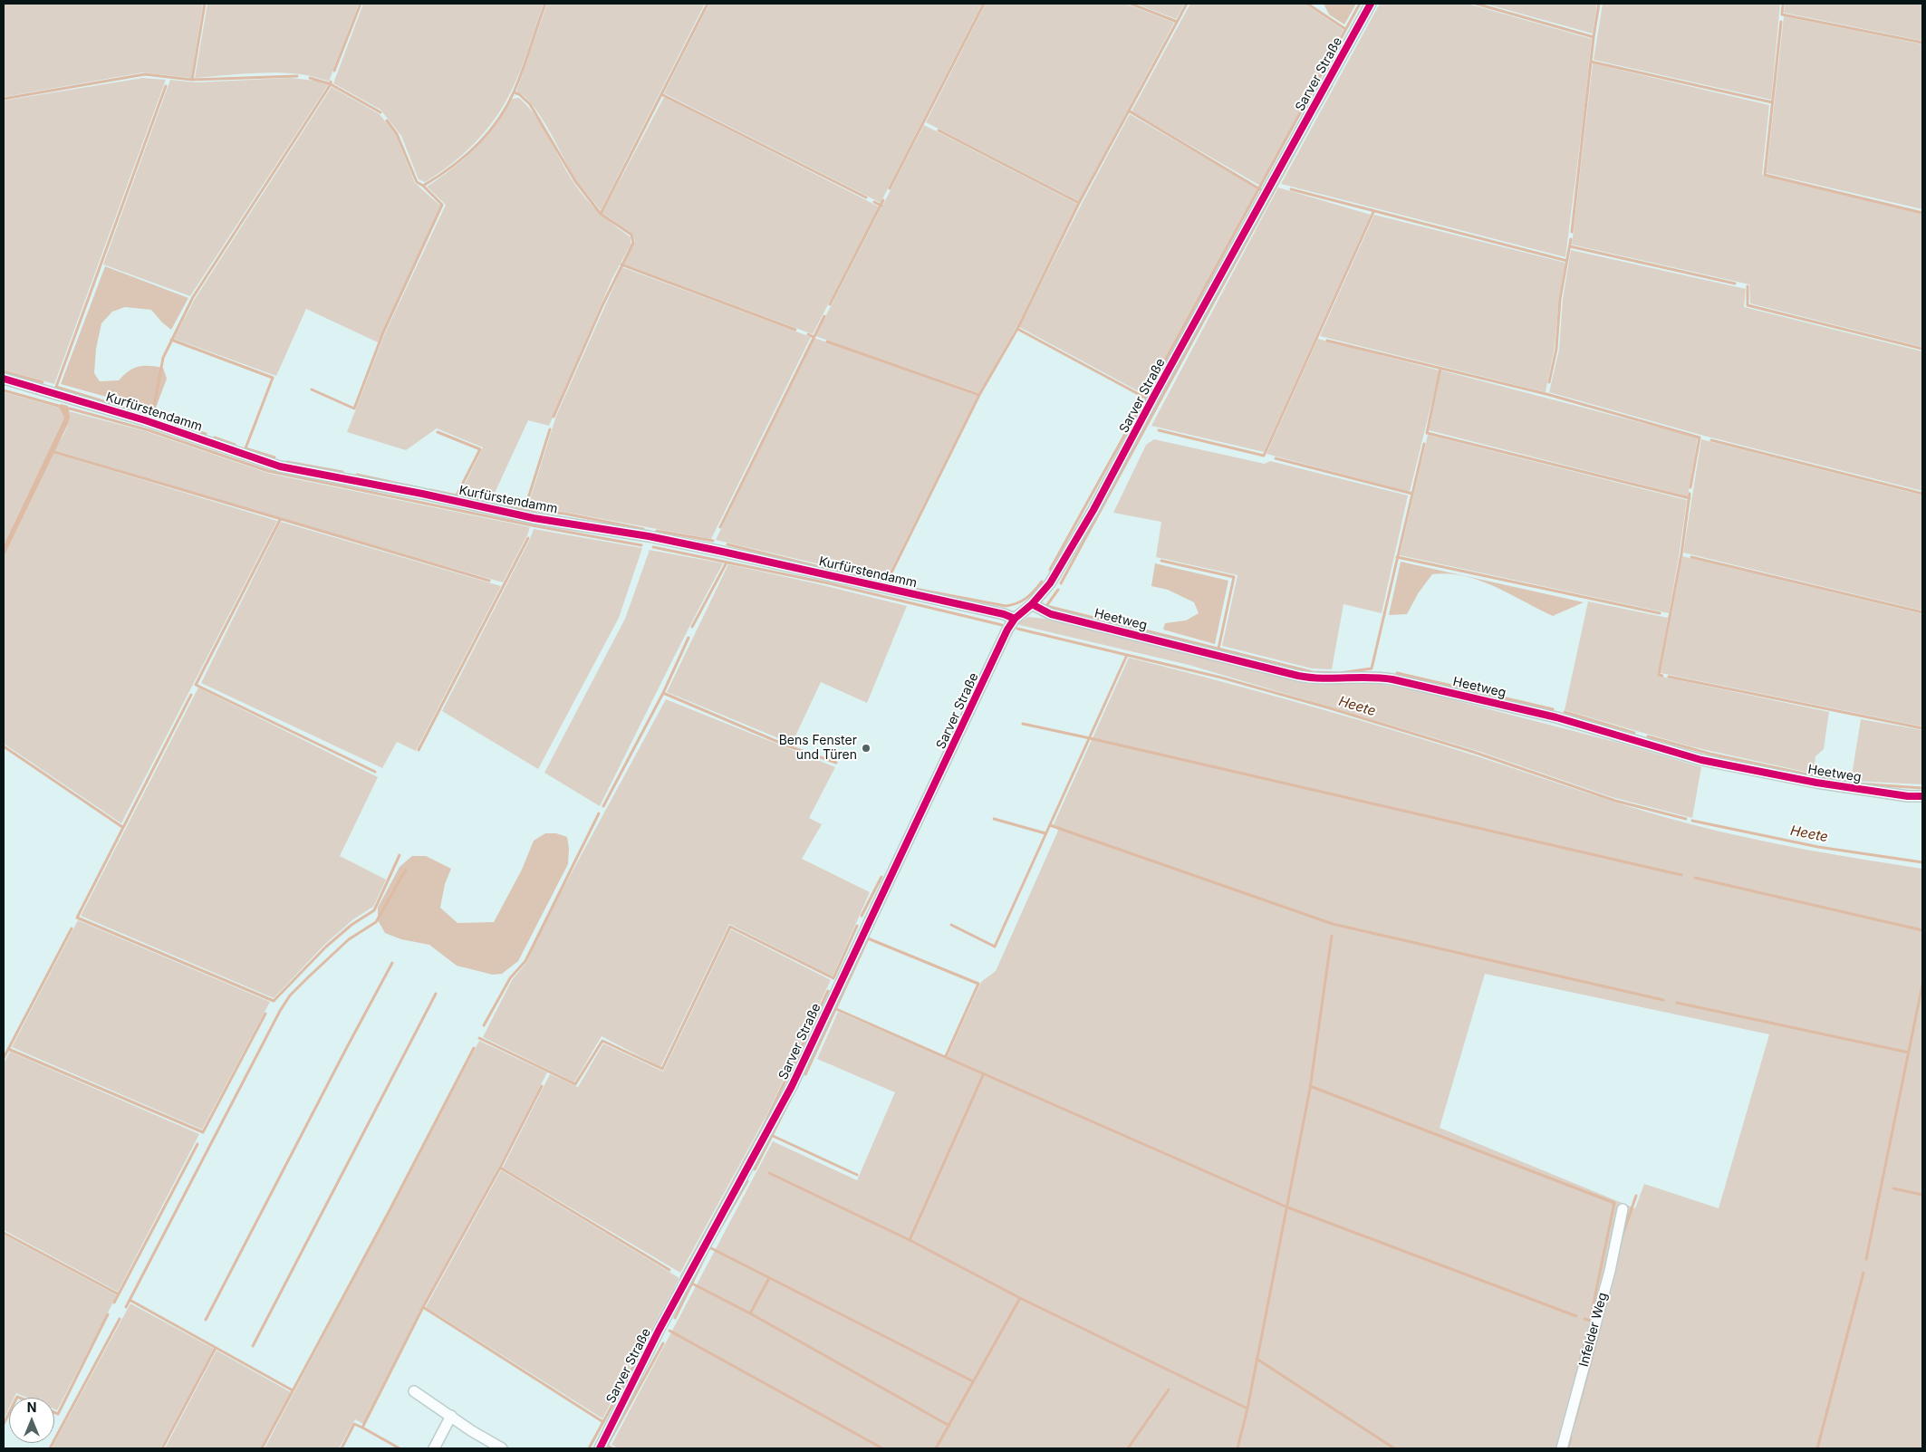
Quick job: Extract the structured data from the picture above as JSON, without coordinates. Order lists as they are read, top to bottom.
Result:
{
  "streets": {
    "street": [
      "Sarver Straße",
      "Kurfürstendamm",
      "Heetweg",
      "Infelder Weg"
    ]
  },
  "crossings": [
    ["Sarver Straße", "Kurfürstendamm"],
    ["Sarver Straße", "Heetweg"]
  ],
  "water": ["Heete"],
  "places": ["Bens Fenster und Türen"],
  "north": "top"
}
